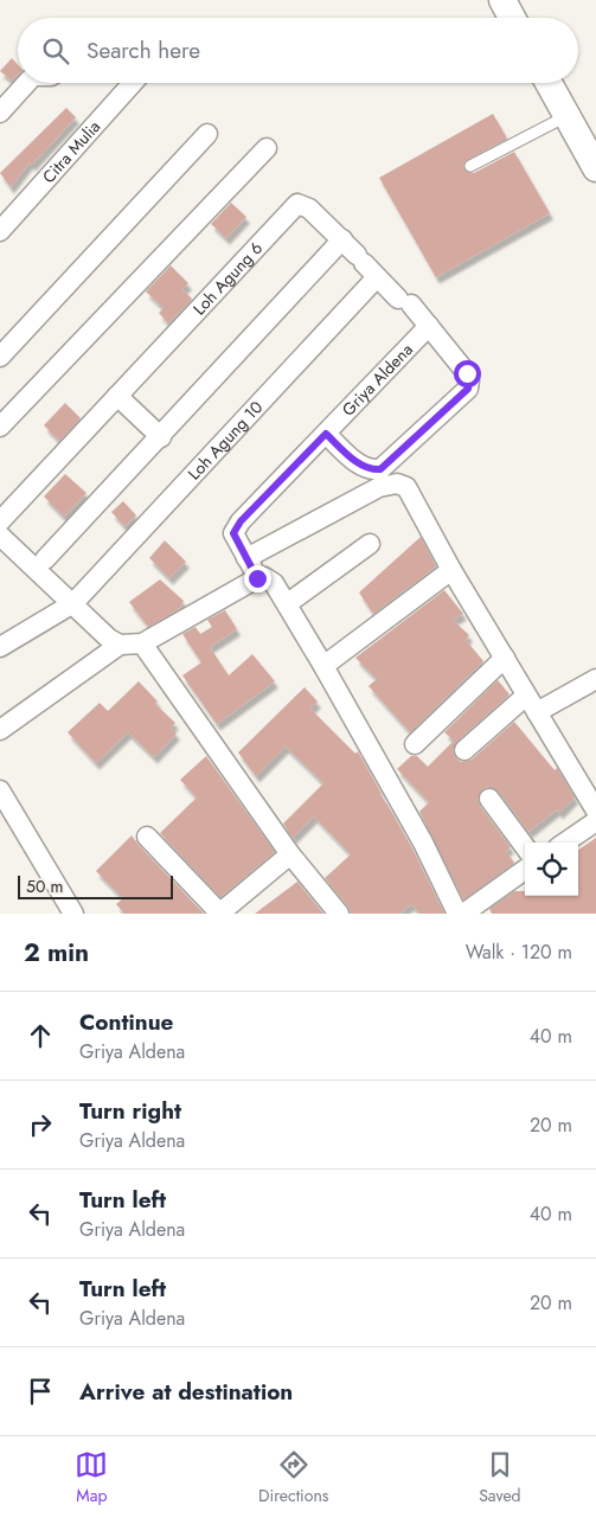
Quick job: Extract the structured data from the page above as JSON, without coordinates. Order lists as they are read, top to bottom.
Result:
{
  "streets": {
    "street": [
      "Citra Mulia",
      "Loh Agung 6",
      "Griya Aldena",
      "Loh Agung 10"
    ]
  },
  "crossings": [
    ["Loh Agung 6", "Griya Aldena"],
    ["Loh Agung 6", "Loh Agung 10"]
  ],
  "scale_bar": "50 m",
  "page": {
    "search": "Search here",
    "scale": "50 m",
    "heading": ["2 min", "Walk · 120 m"],
    "list": [
      ["Continue", "Griya Aldena", "40 m"],
      ["Turn right", "Griya Aldena", "20 m"],
      ["Turn left", "Griya Aldena", "40 m"],
      ["Turn left", "Griya Aldena", "20 m"],
      "Arrive at destination"
    ],
    "nav": ["Map", "Directions", "Saved"]
  }
}
